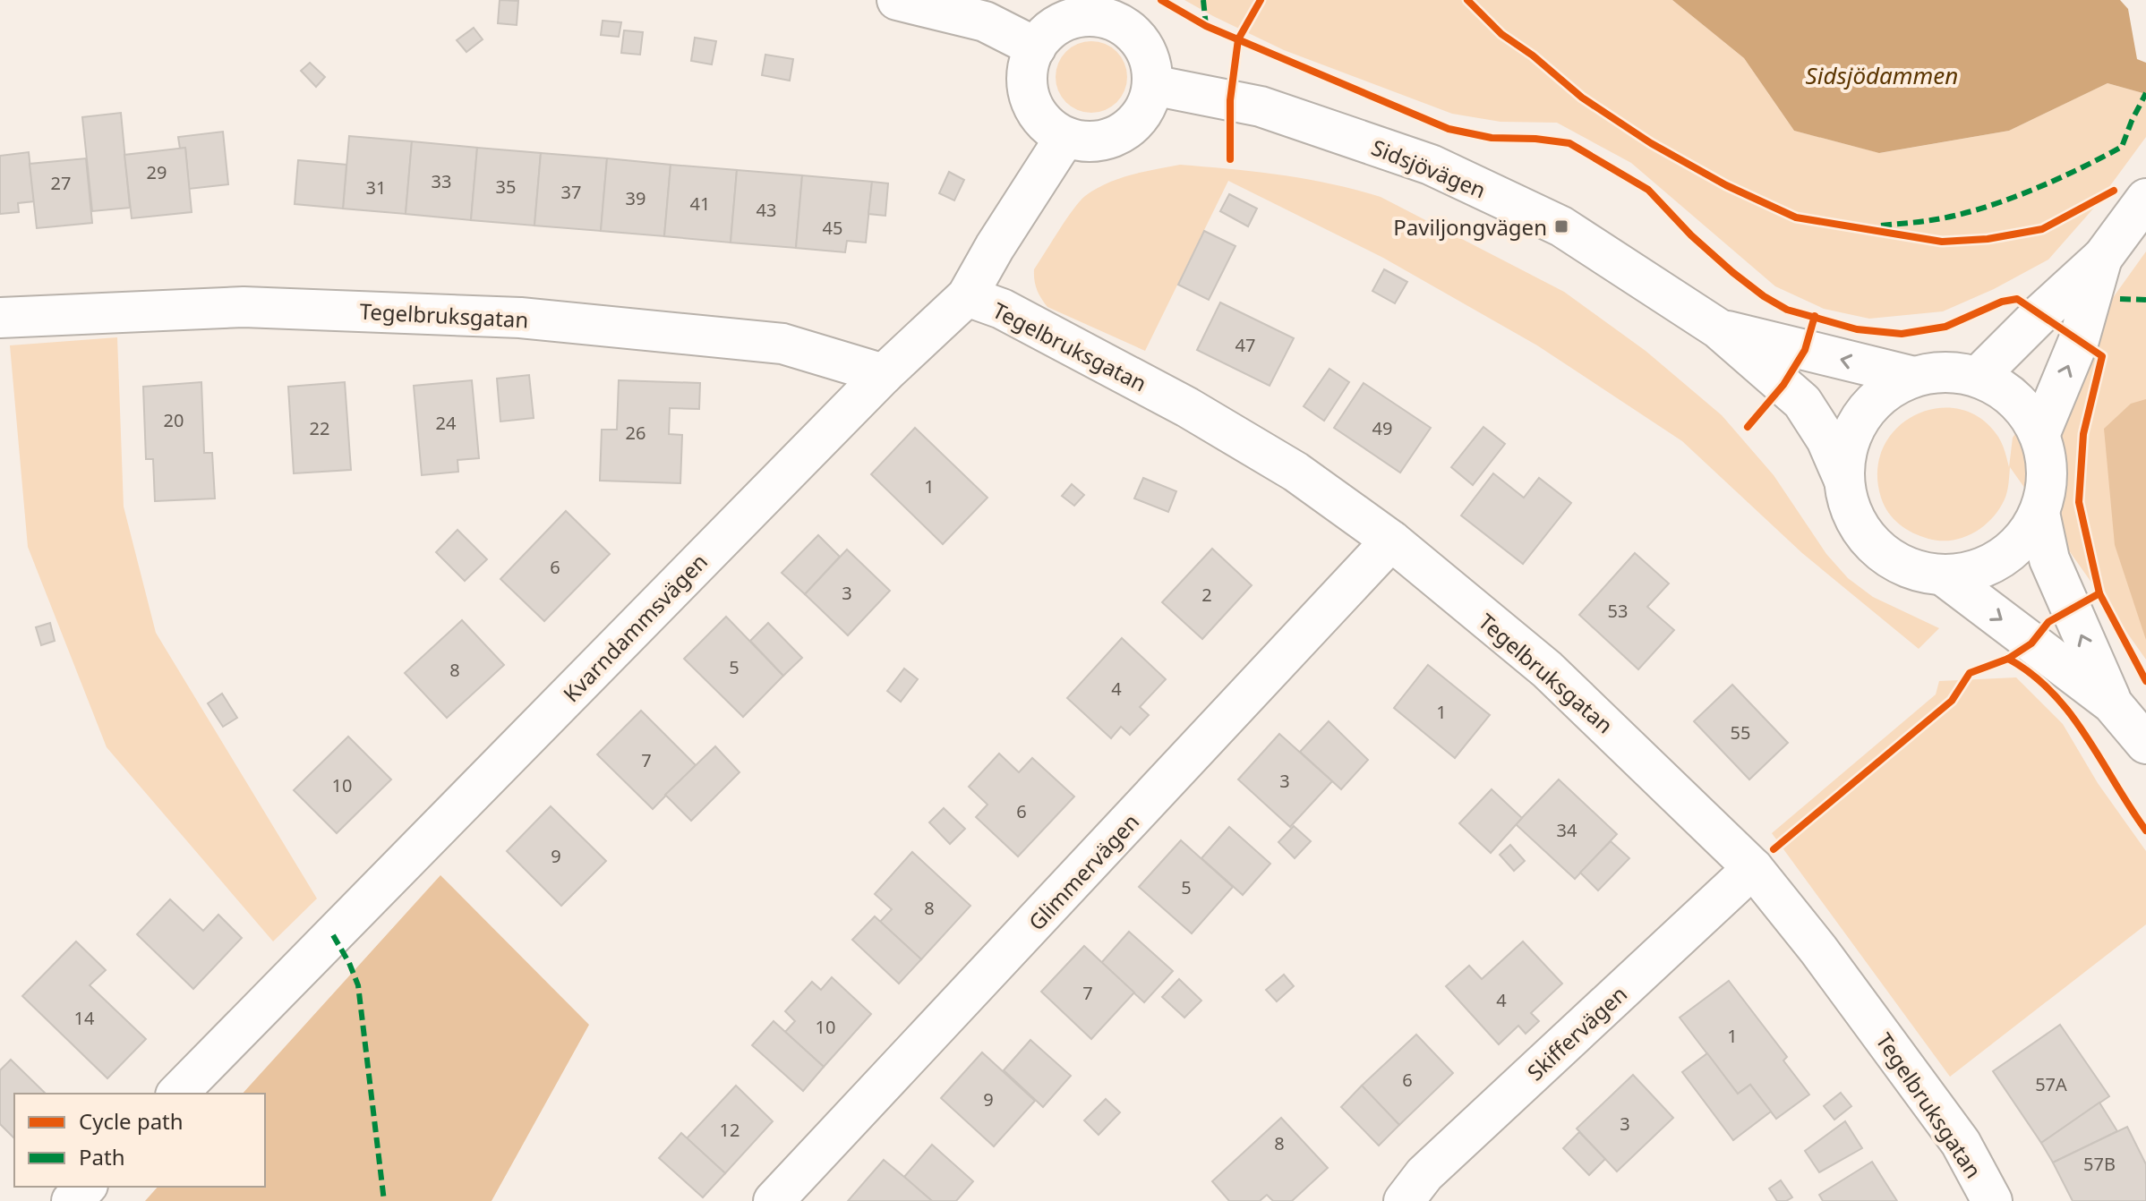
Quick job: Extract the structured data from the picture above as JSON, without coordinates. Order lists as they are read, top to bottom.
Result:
{
  "streets": {
    "street": [
      "Sidsjövägen",
      "Tegelbruksgatan",
      "Kvarndammsvägen",
      "Glimmervägen",
      "Skiffervägen"
    ]
  },
  "crossings": [
    ["Sidsjövägen", "Kvarndammsvägen"],
    ["Tegelbruksgatan", "Kvarndammsvägen"],
    ["Tegelbruksgatan", "Glimmervägen"],
    ["Tegelbruksgatan", "Skiffervägen"]
  ],
  "water": ["Sidsjödammen"],
  "places": {
    "transit": ["Paviljongvägen"]
  },
  "house_numbers": [
    "29",
    "33",
    "27",
    "35",
    "31",
    "37",
    "39",
    "41",
    "43",
    "45",
    "47",
    "20",
    "24",
    "22",
    "49",
    "26",
    "1",
    "6",
    "3",
    "2",
    "53",
    "5",
    "8",
    "4",
    "1",
    "55",
    "7",
    "3",
    "10",
    "6",
    "34",
    "9",
    "5",
    "8",
    "7",
    "4",
    "14",
    "10",
    "1",
    "6",
    "57A",
    "9",
    "3",
    "12",
    "8",
    "57B"
  ],
  "legend": ["Cycle path", "Path"]
}
